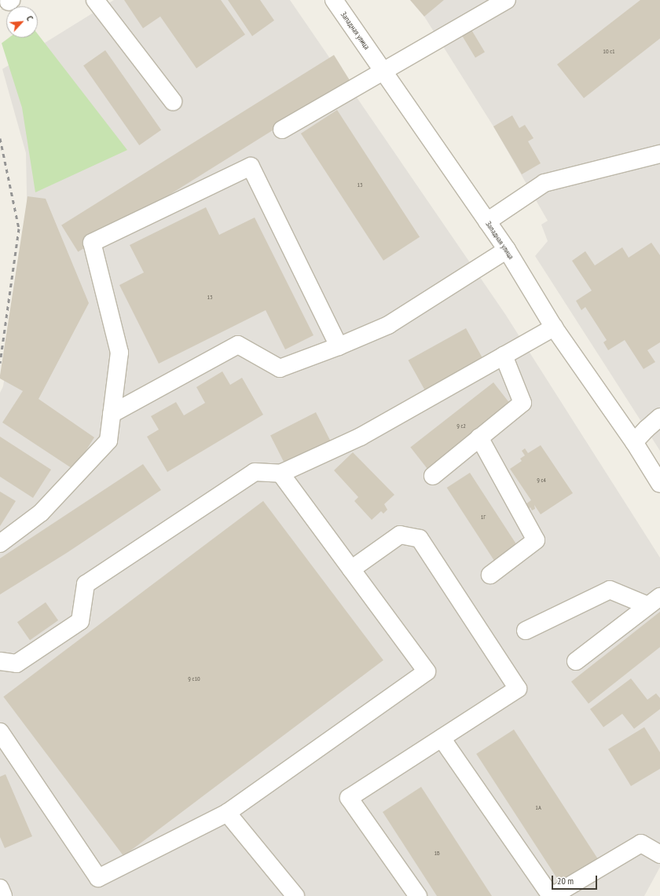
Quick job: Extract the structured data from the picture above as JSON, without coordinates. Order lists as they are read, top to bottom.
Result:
{
  "streets": {
    "street": ["Западная улица"]
  },
  "house_numbers": [
    "10 с1",
    "13",
    "13",
    "9 с2",
    "9 с4",
    "1Г",
    "9 с10",
    "1А",
    "1Б"
  ],
  "scale_bar": "20 m",
  "north": "top right"
}
